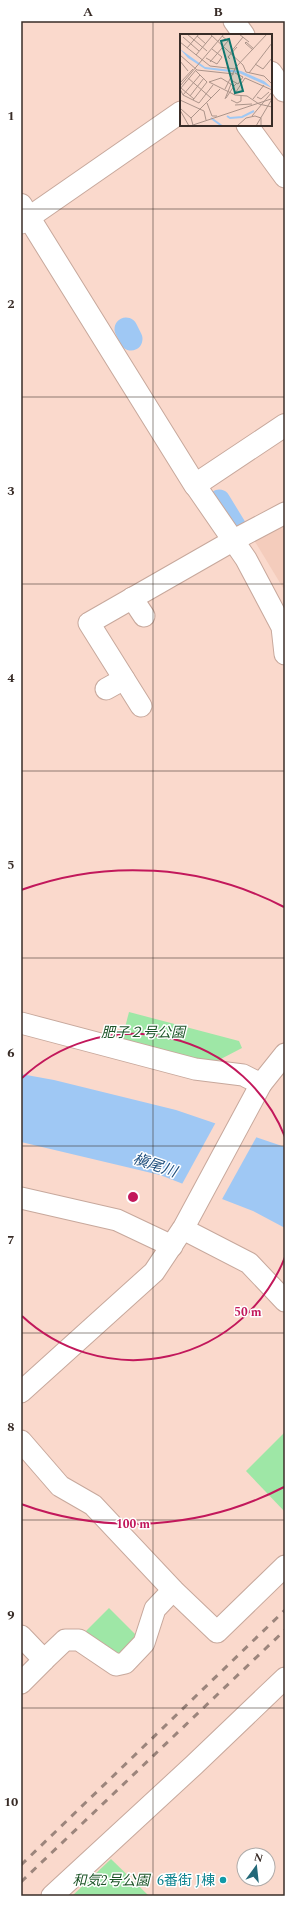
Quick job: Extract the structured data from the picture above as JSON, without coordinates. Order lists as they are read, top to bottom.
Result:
{
  "water": ["槇尾川"],
  "parks": ["肥子２号公園", "和気2号公園"],
  "places": ["6番街 J棟"],
  "north": "top",
  "grid": {
    "columns": ["A", "B"],
    "rows": [
      "1",
      "2",
      "3",
      "4",
      "5",
      "6",
      "7",
      "8",
      "9",
      "10"
    ]
  },
  "rings": ["50 m", "100 m"]
}
